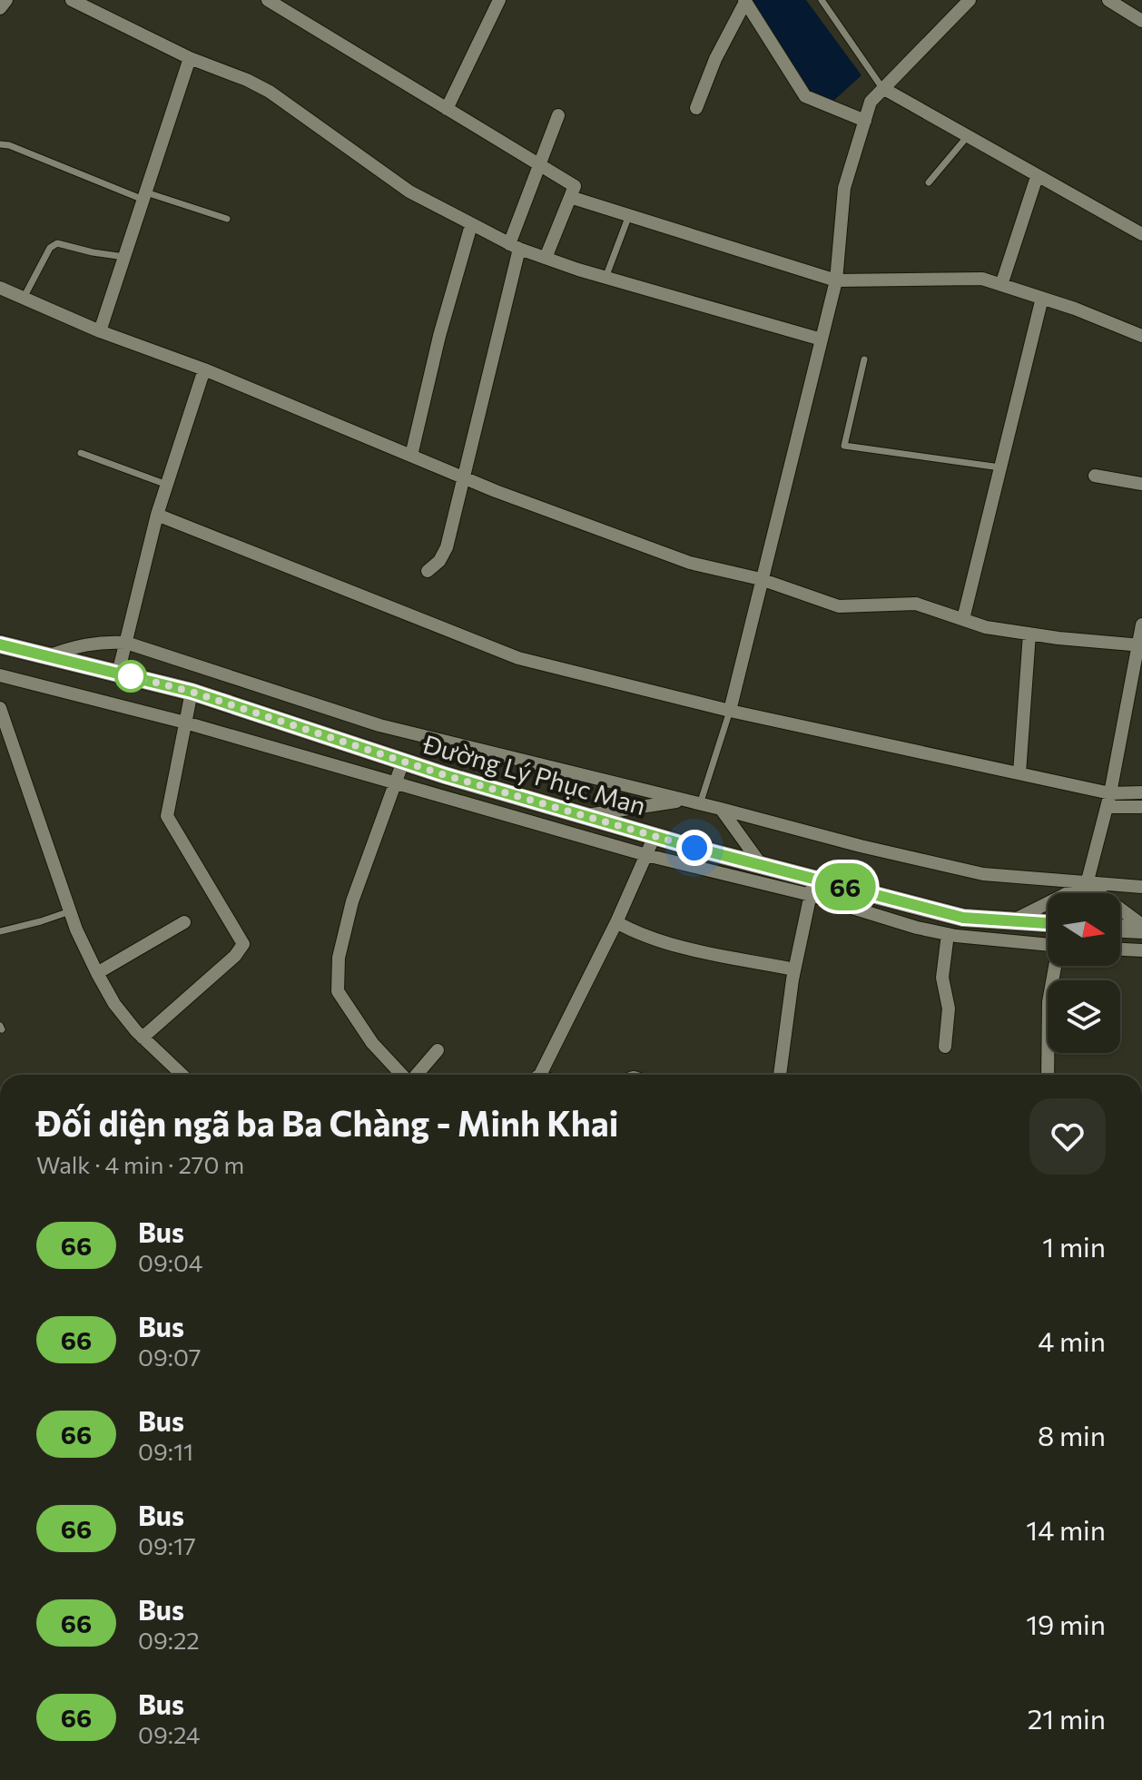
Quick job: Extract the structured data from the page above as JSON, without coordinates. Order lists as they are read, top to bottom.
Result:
{
  "streets": {
    "main road": ["Đường Lý Phục Man"]
  },
  "lines": ["bus line 66"],
  "north": "right",
  "page": {
    "on_map": "66",
    "heading": ["Đối diện ngã ba Ba Chàng - Minh Khai", "Walk · 4 min · 270 m"],
    "list": [
      {
        "mark": "66",
        "name": "Bus",
        "note": "09:04",
        "value": "1 min"
      },
      {
        "mark": "66",
        "name": "Bus",
        "note": "09:07",
        "value": "4 min"
      },
      {
        "mark": "66",
        "name": "Bus",
        "note": "09:11",
        "value": "8 min"
      },
      {
        "mark": "66",
        "name": "Bus",
        "note": "09:17",
        "value": "14 min"
      },
      {
        "mark": "66",
        "name": "Bus",
        "note": "09:22",
        "value": "19 min"
      },
      {
        "mark": "66",
        "name": "Bus",
        "note": "09:24",
        "value": "21 min"
      }
    ]
  }
}
